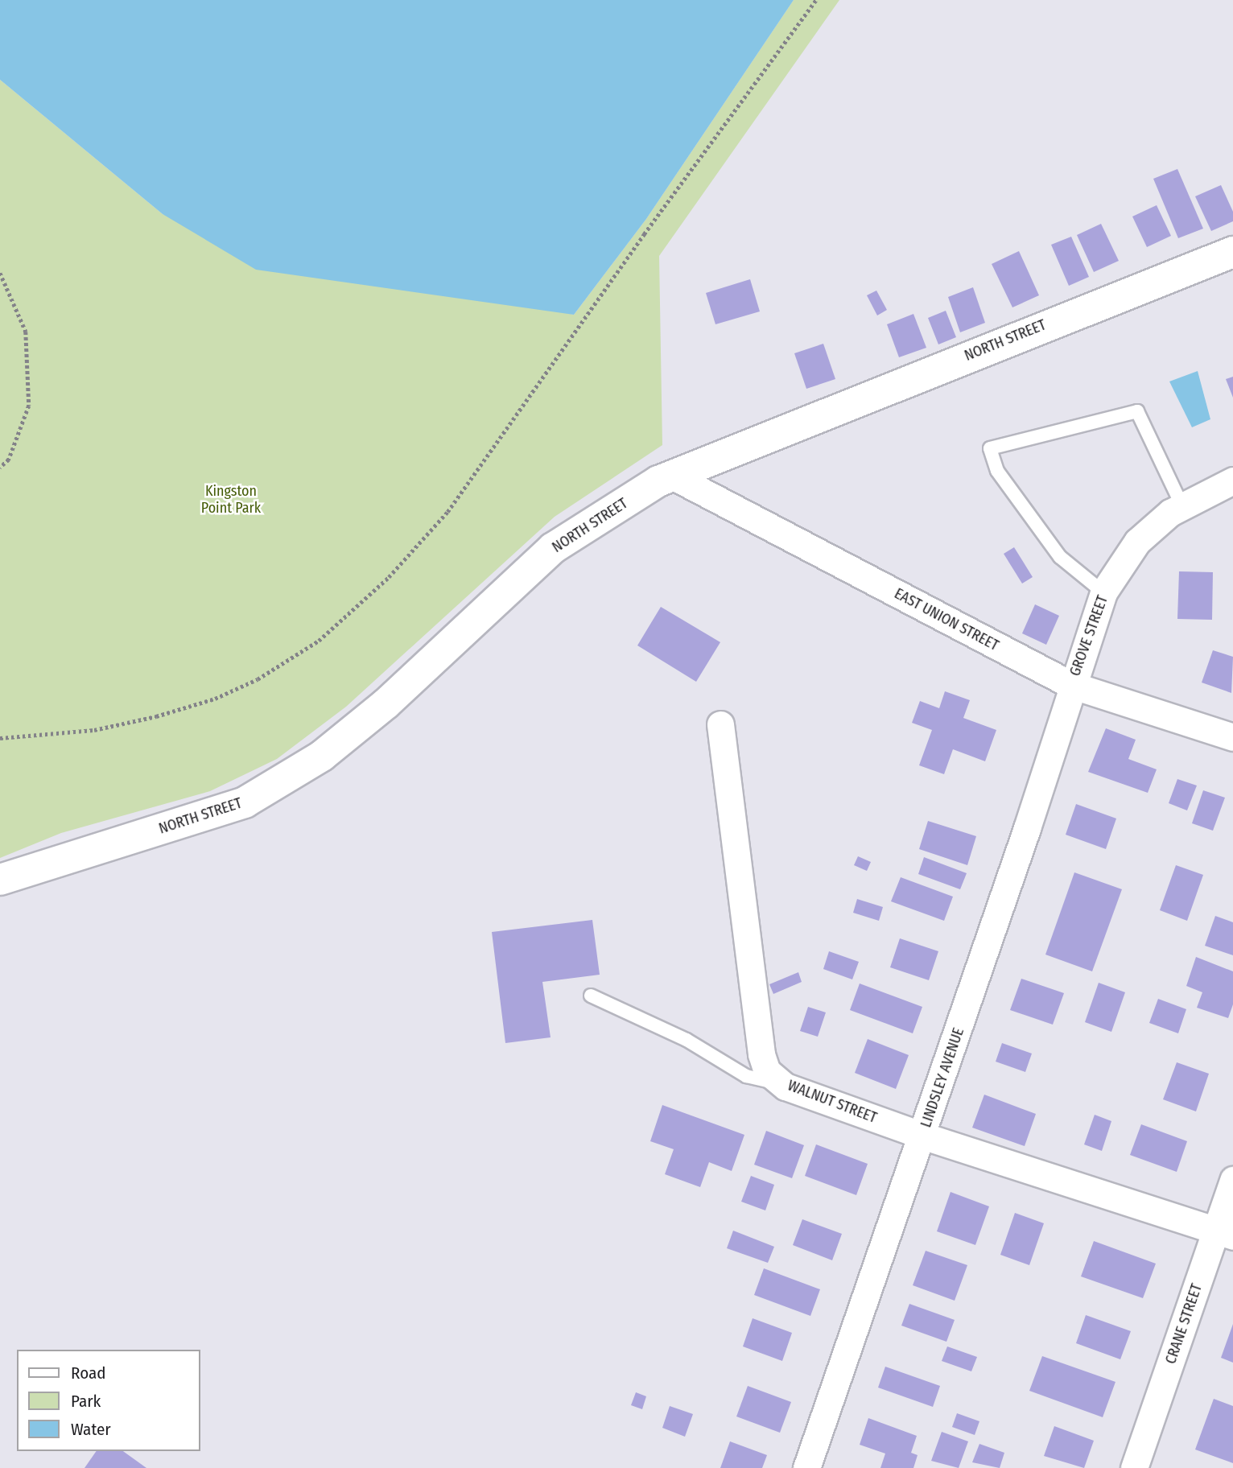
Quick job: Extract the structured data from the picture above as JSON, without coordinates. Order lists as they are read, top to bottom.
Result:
{
  "streets": {
    "street": [
      "NORTH STREET",
      "EAST UNION STREET",
      "GROVE STREET",
      "LINDSLEY AVENUE",
      "WALNUT STREET",
      "CRANE STREET"
    ]
  },
  "crossings": [
    ["NORTH STREET", "EAST UNION STREET"],
    ["EAST UNION STREET", "GROVE STREET"],
    ["EAST UNION STREET", "LINDSLEY AVENUE"],
    ["GROVE STREET", "LINDSLEY AVENUE"],
    ["LINDSLEY AVENUE", "WALNUT STREET"],
    ["WALNUT STREET", "CRANE STREET"]
  ],
  "parks": ["Kingston Point Park"],
  "legend": ["Road", "Park", "Water"]
}
